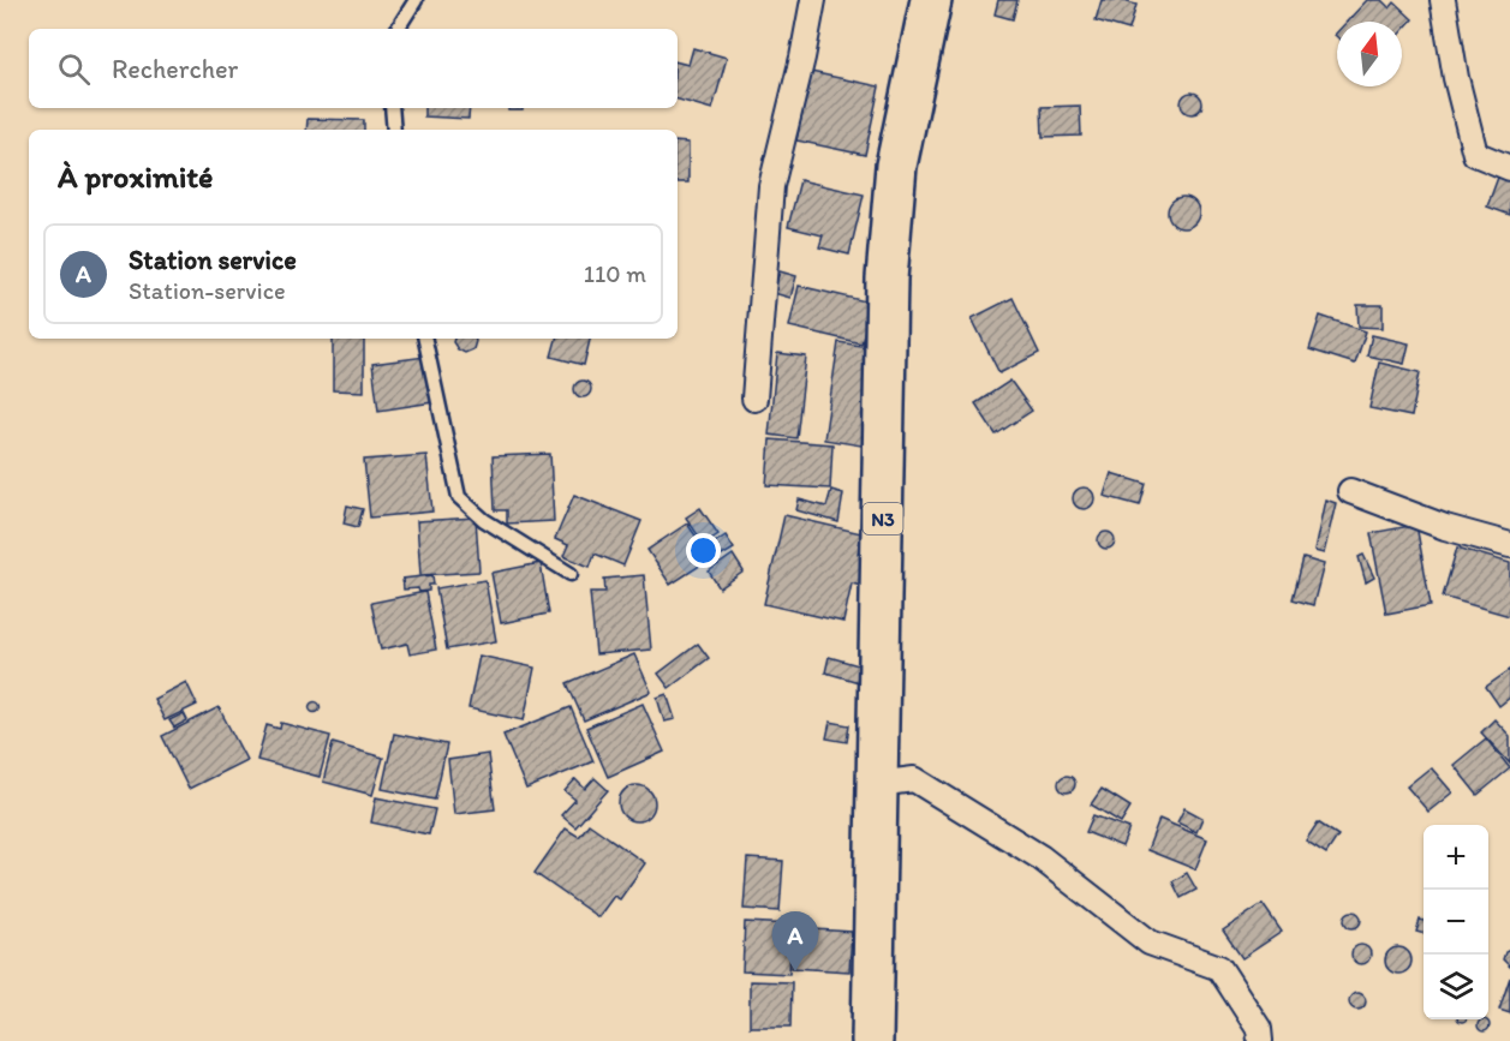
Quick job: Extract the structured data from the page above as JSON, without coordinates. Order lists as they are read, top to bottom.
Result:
{
  "streets": {
    "highway": ["N3"]
  },
  "north": "top",
  "page": {
    "search": "Rechercher",
    "heading": "À proximité",
    "list": [
      {
        "mark": "A",
        "name": "Station service",
        "note": "Station-service",
        "value": "110 m"
      }
    ],
    "map_buttons": ["+", "−"],
    "pins": "A"
  }
}
